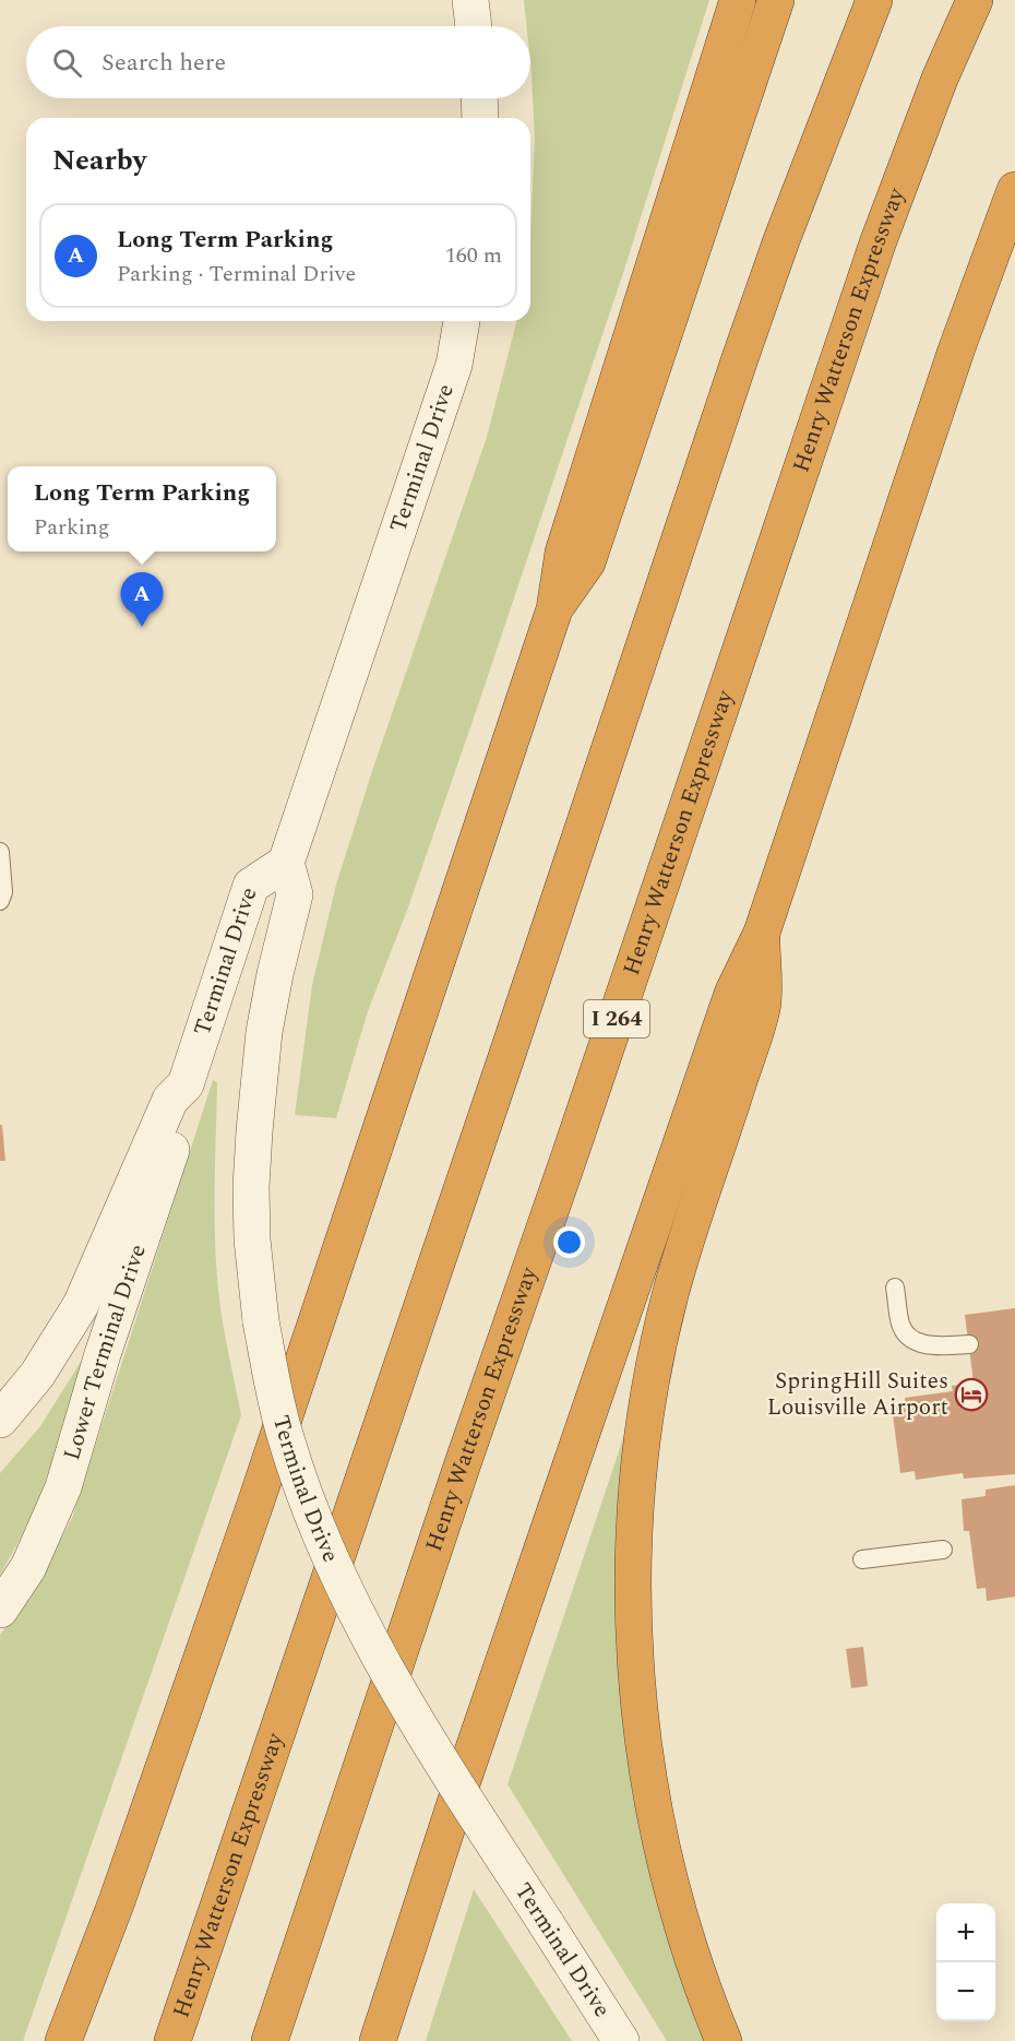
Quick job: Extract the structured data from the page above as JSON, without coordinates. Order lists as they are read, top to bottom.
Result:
{
  "streets": {
    "highway": ["Henry Watterson Expressway", "I 264"],
    "main road": ["Terminal Drive", "Lower Terminal Drive"]
  },
  "crossings": [
    ["Terminal Drive", "Lower Terminal Drive"]
  ],
  "places": {
    "hotel": ["SpringHill Suites Louisville Airport"]
  },
  "page": {
    "search": "Search here",
    "heading": "Nearby",
    "list": [
      {
        "mark": "A",
        "name": "Long Term Parking",
        "note": "Parking · Terminal Drive",
        "value": "160 m"
      }
    ],
    "popup": ["Long Term Parking", "Parking"],
    "pins": "A",
    "map_buttons": ["+", "−"]
  }
}
